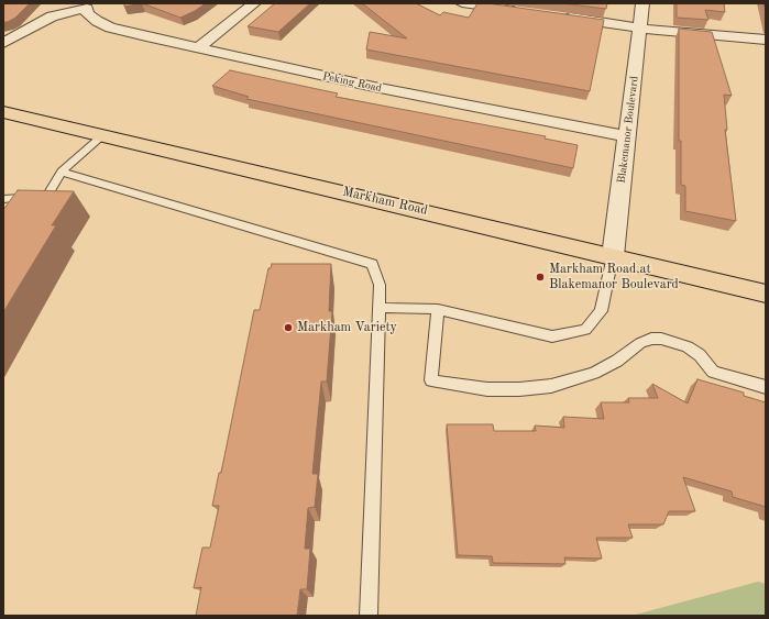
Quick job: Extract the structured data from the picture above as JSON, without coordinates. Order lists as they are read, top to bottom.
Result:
{
  "streets": {
    "main road": ["Markham Road"],
    "street": ["Peking Road", "Blakemanor Boulevard"]
  },
  "crossings": [
    ["Peking Road", "Blakemanor Boulevard"],
    ["Blakemanor Boulevard", "Markham Road"]
  ],
  "places": ["Markham Road at Blakemanor Boulevard", "Markham Variety"]
}
